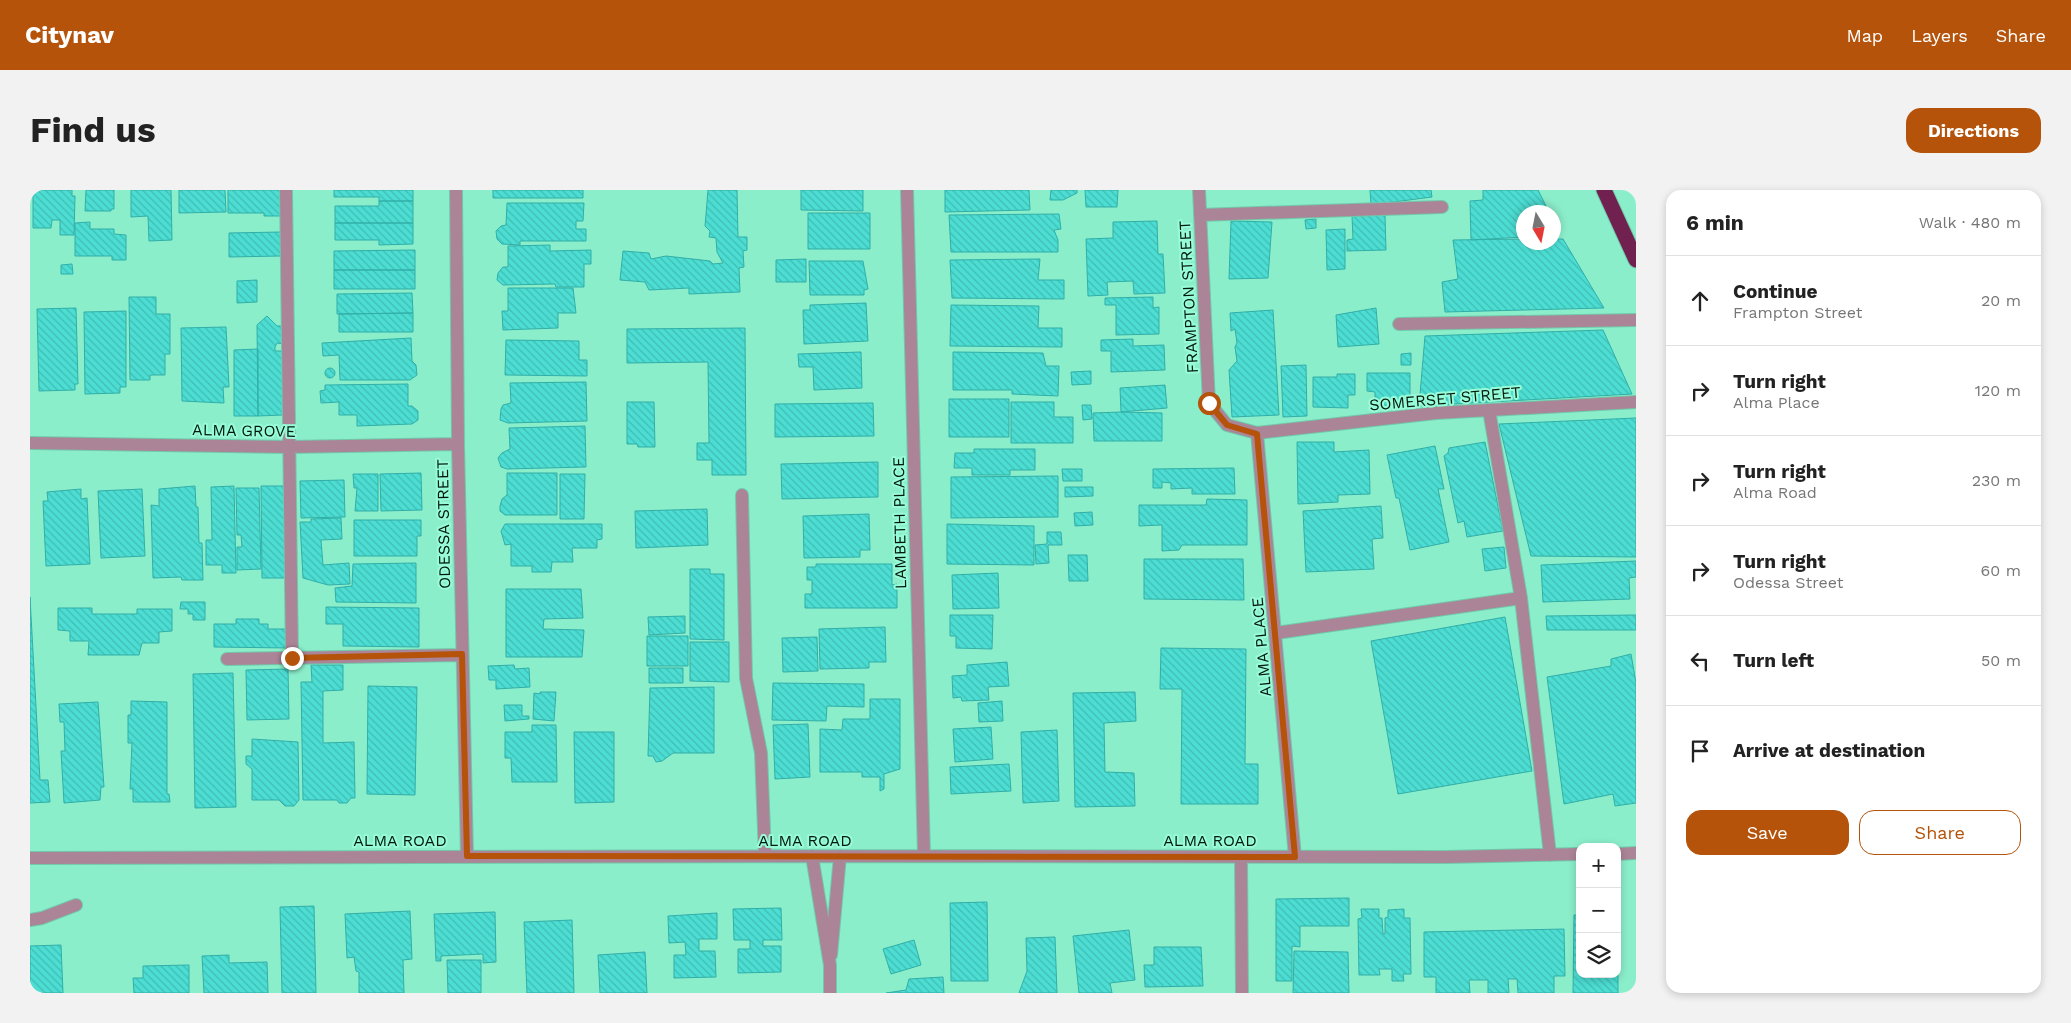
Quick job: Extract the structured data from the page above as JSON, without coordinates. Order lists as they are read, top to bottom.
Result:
{
  "streets": {
    "street": [
      "FRAMPTON STREET",
      "SOMERSET STREET",
      "ALMA GROVE",
      "LAMBETH PLACE",
      "ODESSA STREET",
      "ALMA PLACE",
      "ALMA ROAD"
    ]
  },
  "crossings": [
    ["FRAMPTON STREET", "SOMERSET STREET"],
    ["FRAMPTON STREET", "ALMA PLACE"],
    ["SOMERSET STREET", "ALMA PLACE"],
    ["ALMA GROVE", "ODESSA STREET"],
    ["LAMBETH PLACE", "ALMA ROAD"],
    ["ODESSA STREET", "ALMA ROAD"],
    ["ALMA PLACE", "ALMA ROAD"]
  ],
  "north": "bottom",
  "page": {
    "header": "Citynav",
    "nav": ["Map", "Layers", "Share"],
    "buttons": [
      "Directions",
      ["Save", "Share"]
    ],
    "title": "Find us",
    "heading": ["6 min", "Walk · 480 m"],
    "list": [
      ["Continue", "Frampton Street", "20 m"],
      ["Turn right", "Alma Place", "120 m"],
      ["Turn right", "Alma Road", "230 m"],
      ["Turn right", "Odessa Street", "60 m"],
      ["Turn left", "50 m"],
      "Arrive at destination"
    ],
    "map_buttons": ["+", "−"]
  }
}
